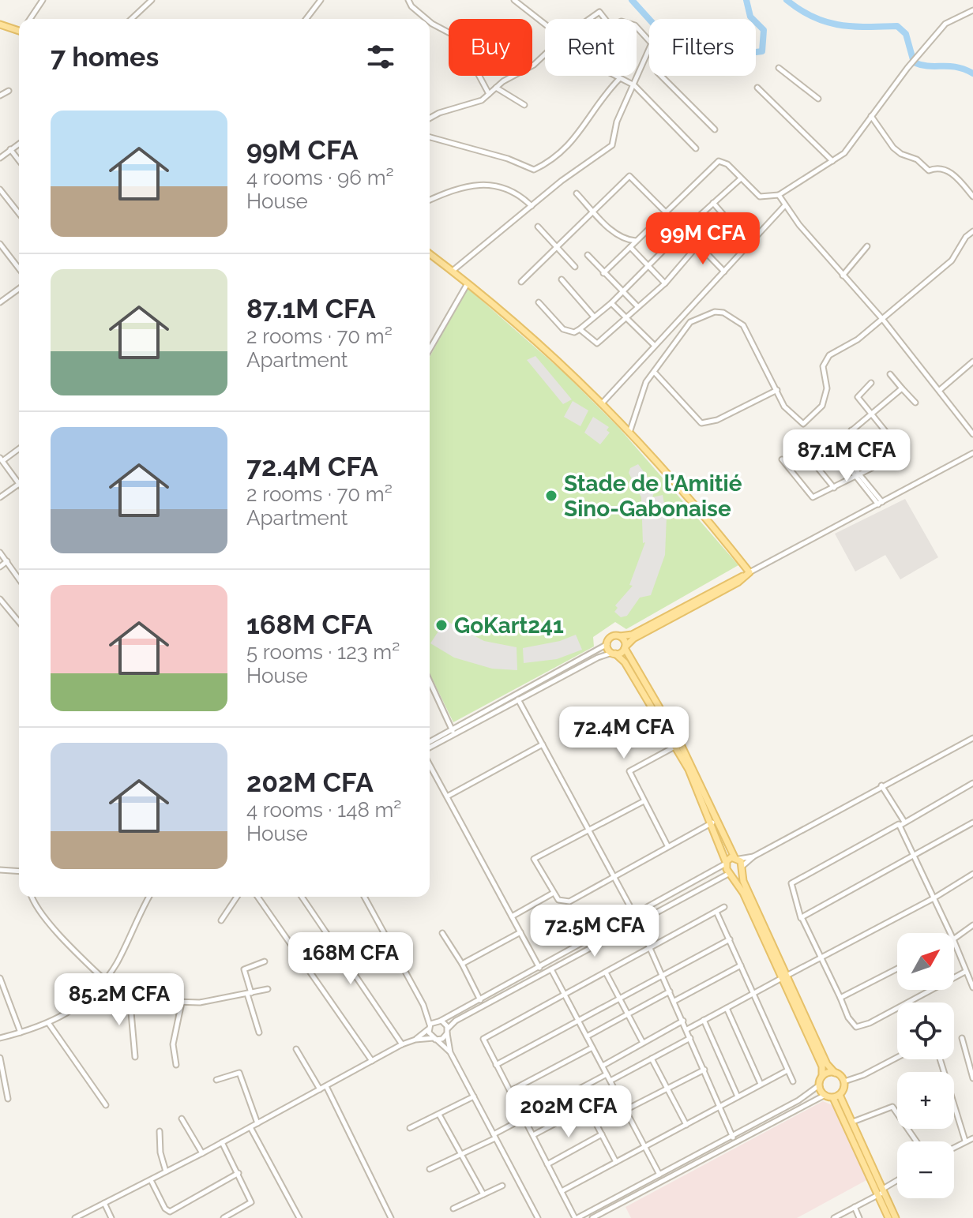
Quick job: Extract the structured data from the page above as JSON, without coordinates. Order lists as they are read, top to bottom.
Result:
{
  "places": ["Stade de l’Amitié Sino-Gabonaise", "GoKart241"],
  "north": "top right",
  "page": {
    "chip": ["Buy", "Rent", "Filters"],
    "heading": "7 homes",
    "list": [
      {
        "name": "99M CFA",
        "note": "4 rooms · 96 m² · House"
      },
      {
        "name": "87.1M CFA",
        "note": "2 rooms · 70 m² · Apartment"
      },
      {
        "name": "72.4M CFA",
        "note": "2 rooms · 70 m² · Apartment"
      },
      {
        "name": "168M CFA",
        "note": "5 rooms · 123 m² · House"
      },
      {
        "name": "202M CFA",
        "note": "4 rooms · 148 m² · House"
      }
    ],
    "price": [
      "99M CFA",
      "87.1M CFA",
      "72.4M CFA",
      "72.5M CFA",
      "168M CFA",
      "85.2M CFA",
      "202M CFA"
    ],
    "map_buttons": ["+", "−"]
  }
}
